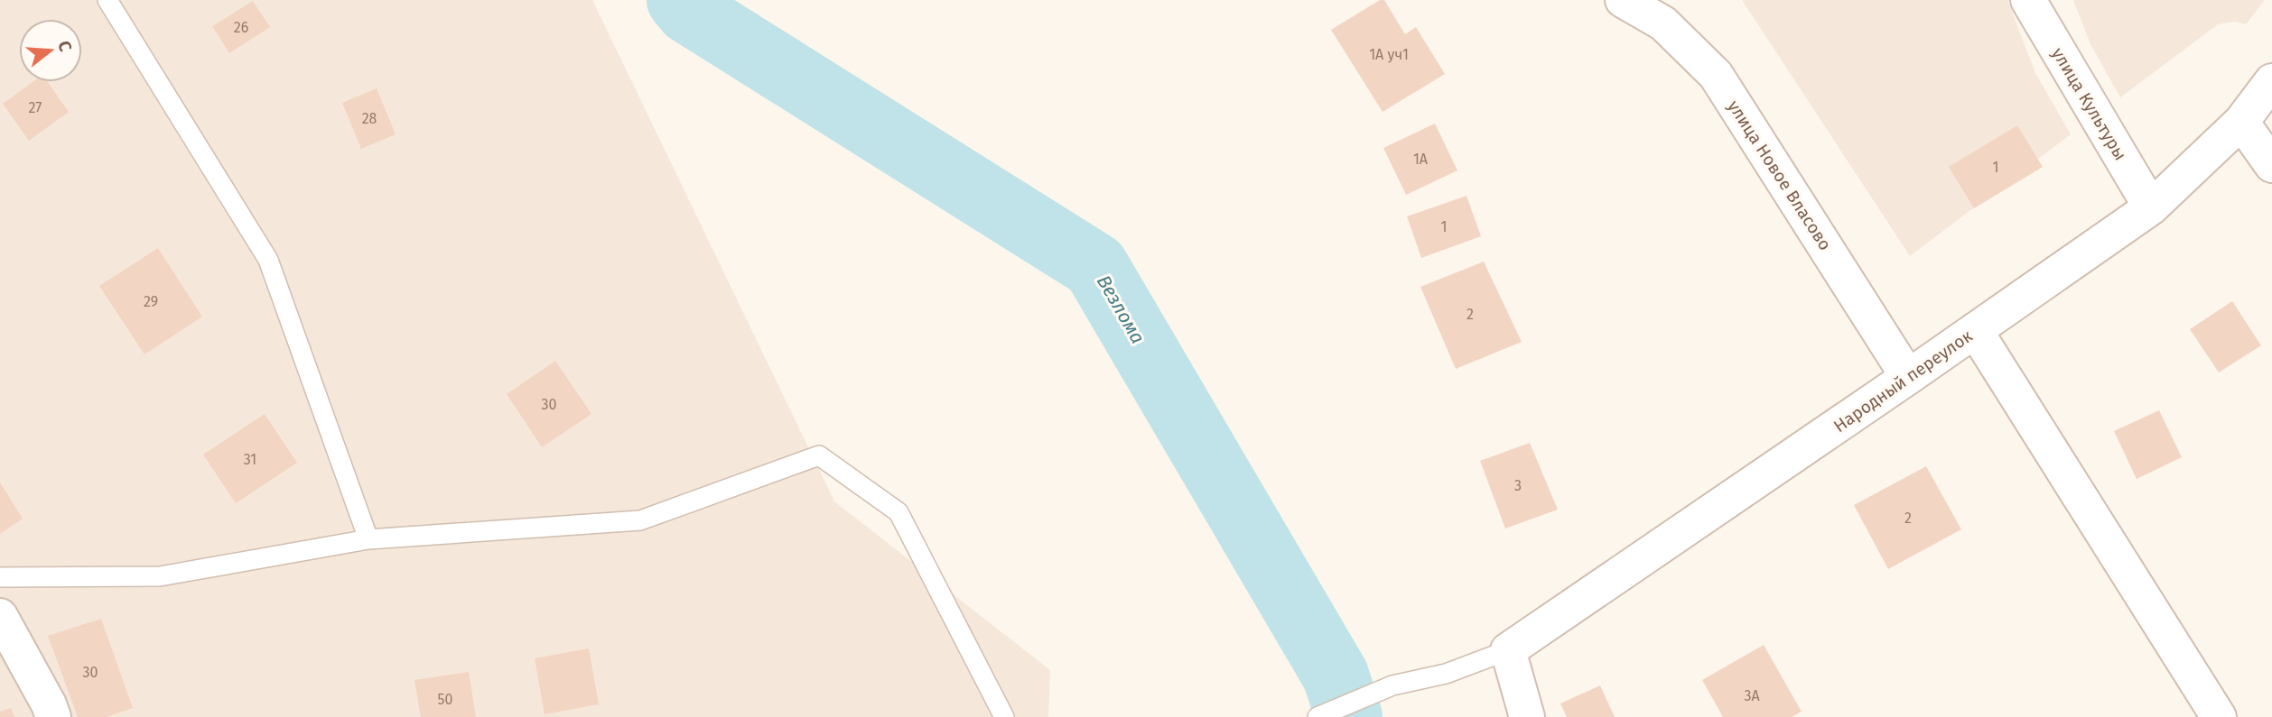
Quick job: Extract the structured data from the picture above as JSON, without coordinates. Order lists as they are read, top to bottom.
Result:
{
  "streets": {
    "street": ["улица Культуры", "улица Новое Власово", "Народный переулок"]
  },
  "crossings": [
    ["улица Культуры", "Народный переулок"],
    ["улица Новое Власово", "Народный переулок"]
  ],
  "water": ["Везлома"],
  "house_numbers": [
    "26",
    "1А уч1",
    "27",
    "28",
    "1А",
    "1",
    "1",
    "29",
    "2",
    "30",
    "31",
    "3",
    "2",
    "30",
    "3А",
    "50"
  ],
  "north": "right"
}
